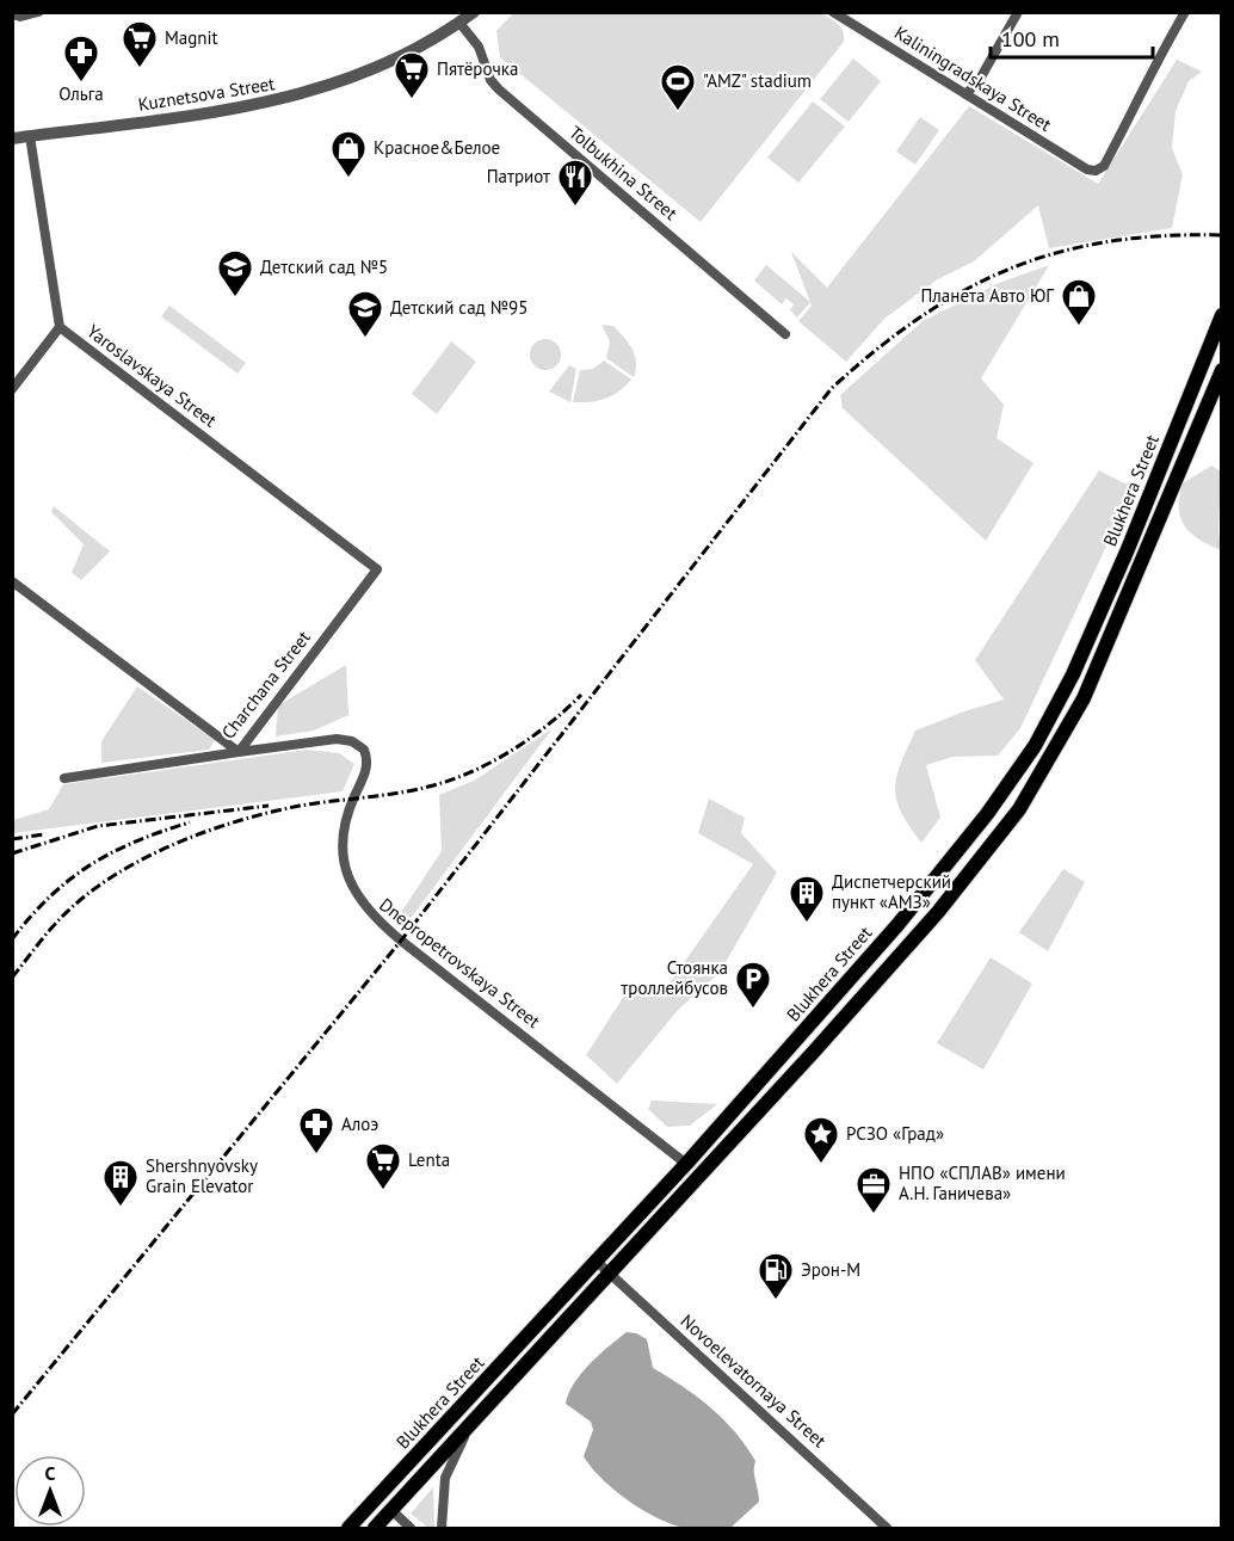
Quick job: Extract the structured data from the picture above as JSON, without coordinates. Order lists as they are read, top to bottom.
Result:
{
  "streets": {
    "main road": ["Blukhera Street"],
    "street": [
      "Kaliningradskaya Street",
      "Kuznetsova Street",
      "Tolbukhina Street",
      "Yaroslavskaya Street",
      "Charchana Street",
      "Dnepropetrovskaya Street",
      "Novoelevatornaya Street"
    ]
  },
  "crossings": [
    ["Kuznetsova Street", "Tolbukhina Street"],
    ["Kuznetsova Street", "Yaroslavskaya Street"],
    ["Yaroslavskaya Street", "Charchana Street"],
    ["Blukhera Street", "Dnepropetrovskaya Street"],
    ["Blukhera Street", "Novoelevatornaya Street"],
    ["Charchana Street", "Dnepropetrovskaya Street"]
  ],
  "places": {
    "supermarket": ["Magnit", "Пятёрочка", "Lenta"],
    "pharmacy": ["Ольга", "Алоэ"],
    "sports": ["\"AMZ\" stadium"],
    "shop": ["Красное&Белое", "Планета Авто ЮГ"],
    "restaurant": ["Патриот"],
    "school or university": ["Детский сад №5", "Детский сад №95"],
    "building": ["Диспетчерский пункт «АМЗ»", "Shershnyovsky Grain Elevator"],
    "parking": ["Стоянка троллейбусов"],
    "place": ["РСЗО «Град»"],
    "office": ["НПО «СПЛАВ» имени А.Н. Ганичева»"],
    "fuel station": ["Эрон-М"]
  },
  "scale_bar": "100 m",
  "north": "top"
}
